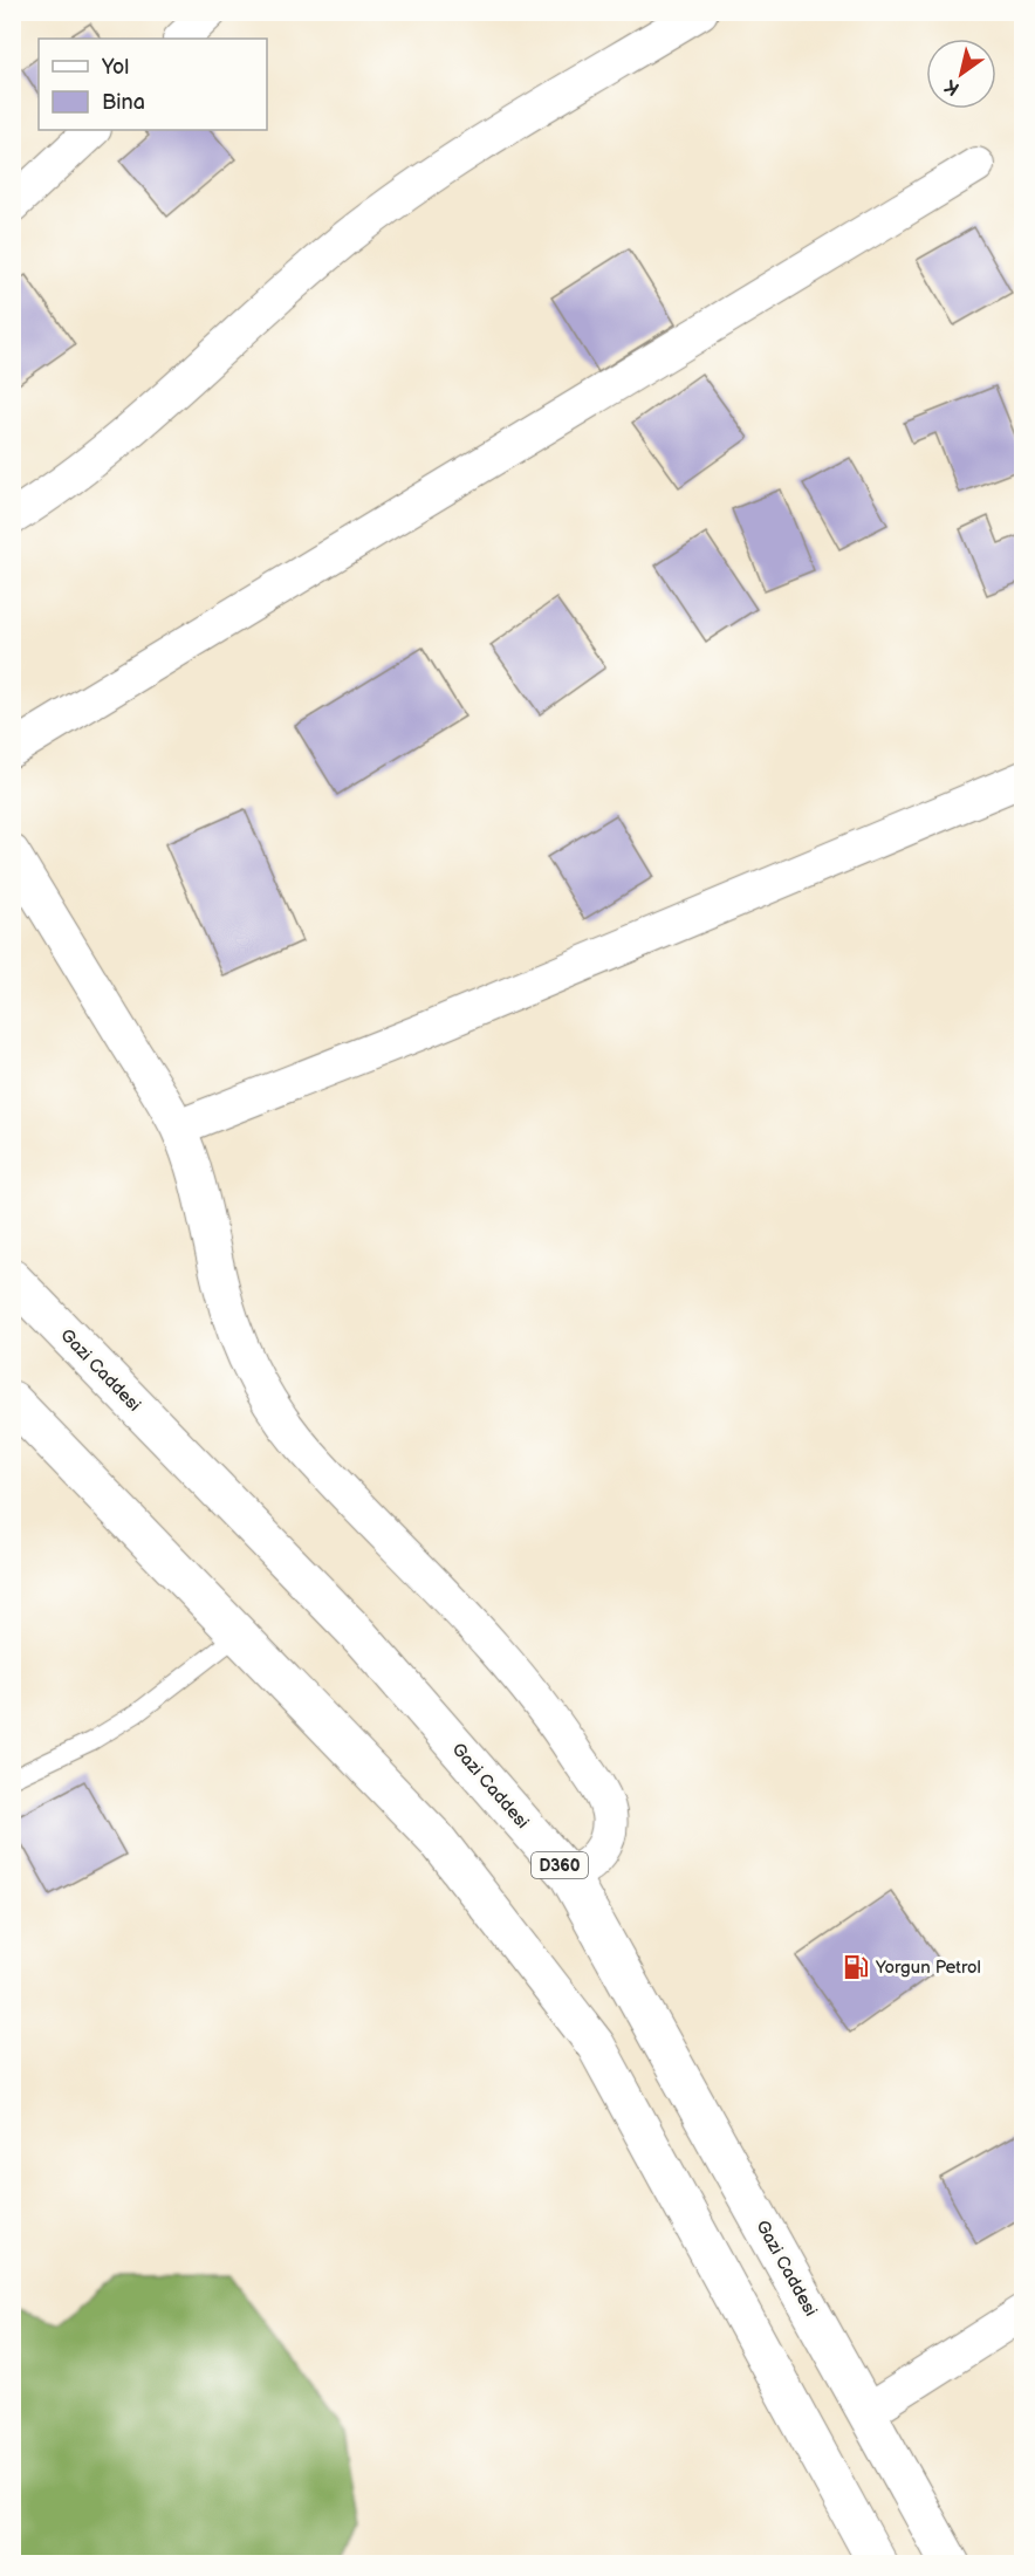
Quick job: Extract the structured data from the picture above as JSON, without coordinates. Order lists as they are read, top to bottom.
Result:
{
  "streets": {
    "highway": ["Gazi Caddesi", "D360"]
  },
  "places": {
    "fuel station": ["Yorgun Petrol"]
  },
  "legend": ["Yol", "Bina"],
  "north": "bottom left"
}
